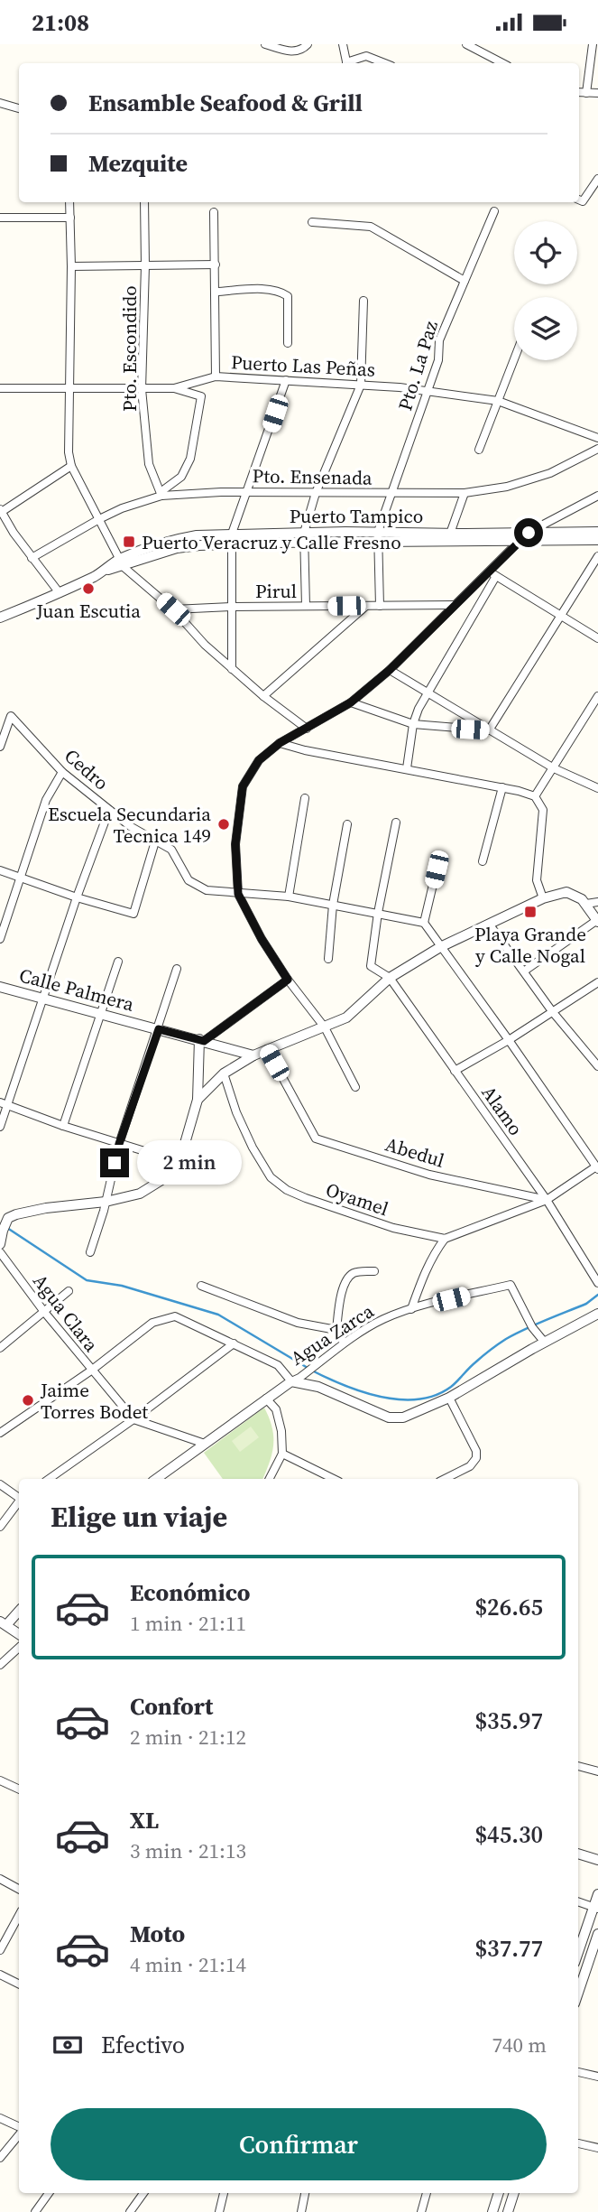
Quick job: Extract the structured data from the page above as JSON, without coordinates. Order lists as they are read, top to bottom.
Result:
{
  "streets": {
    "street": [
      "Pto. Escondido",
      "Puerto Las Peñas",
      "Pto. La Paz",
      "Pto. Ensenada",
      "Puerto Tampico",
      "Pirul",
      "Cedro",
      "Calle Palmera",
      "Alamo",
      "Abedul",
      "Oyamel",
      "Agua Clara",
      "Agua Zarca"
    ]
  },
  "crossings": [
    ["Pto. Escondido", "Puerto Las Peñas"],
    ["Pto. Escondido", "Pto. Ensenada"],
    ["Puerto Las Peñas", "Pto. La Paz"],
    ["Pto. La Paz", "Pto. Ensenada"],
    ["Pto. La Paz", "Puerto Tampico"],
    ["Cedro", "Alamo"],
    ["Alamo", "Abedul"]
  ],
  "places": {
    "transit": ["Puerto Veracruz y Calle Fresno", "Playa Grande y Calle Nogal"],
    "other": ["Juan Escutia", "Escuela Secundaria Tecnica 149", "Jaime Torres Bodet"]
  },
  "page": {
    "status": "21:08",
    "banner": ["Ensamble Seafood & Grill", "Mezquite"],
    "bubble": "2 min",
    "heading": "Elige un viaje",
    "list": [
      {
        "name": "Económico",
        "note": "1 min · 21:11",
        "value": "$26.65"
      },
      {
        "name": "Confort",
        "note": "2 min · 21:12",
        "value": "$35.97"
      },
      {
        "name": "XL",
        "note": "3 min · 21:13",
        "value": "$45.30"
      },
      {
        "name": "Moto",
        "note": "4 min · 21:14",
        "value": "$37.77"
      }
    ],
    "pay": ["Efectivo", "740 m"],
    "buttons": "Confirmar"
  }
}
